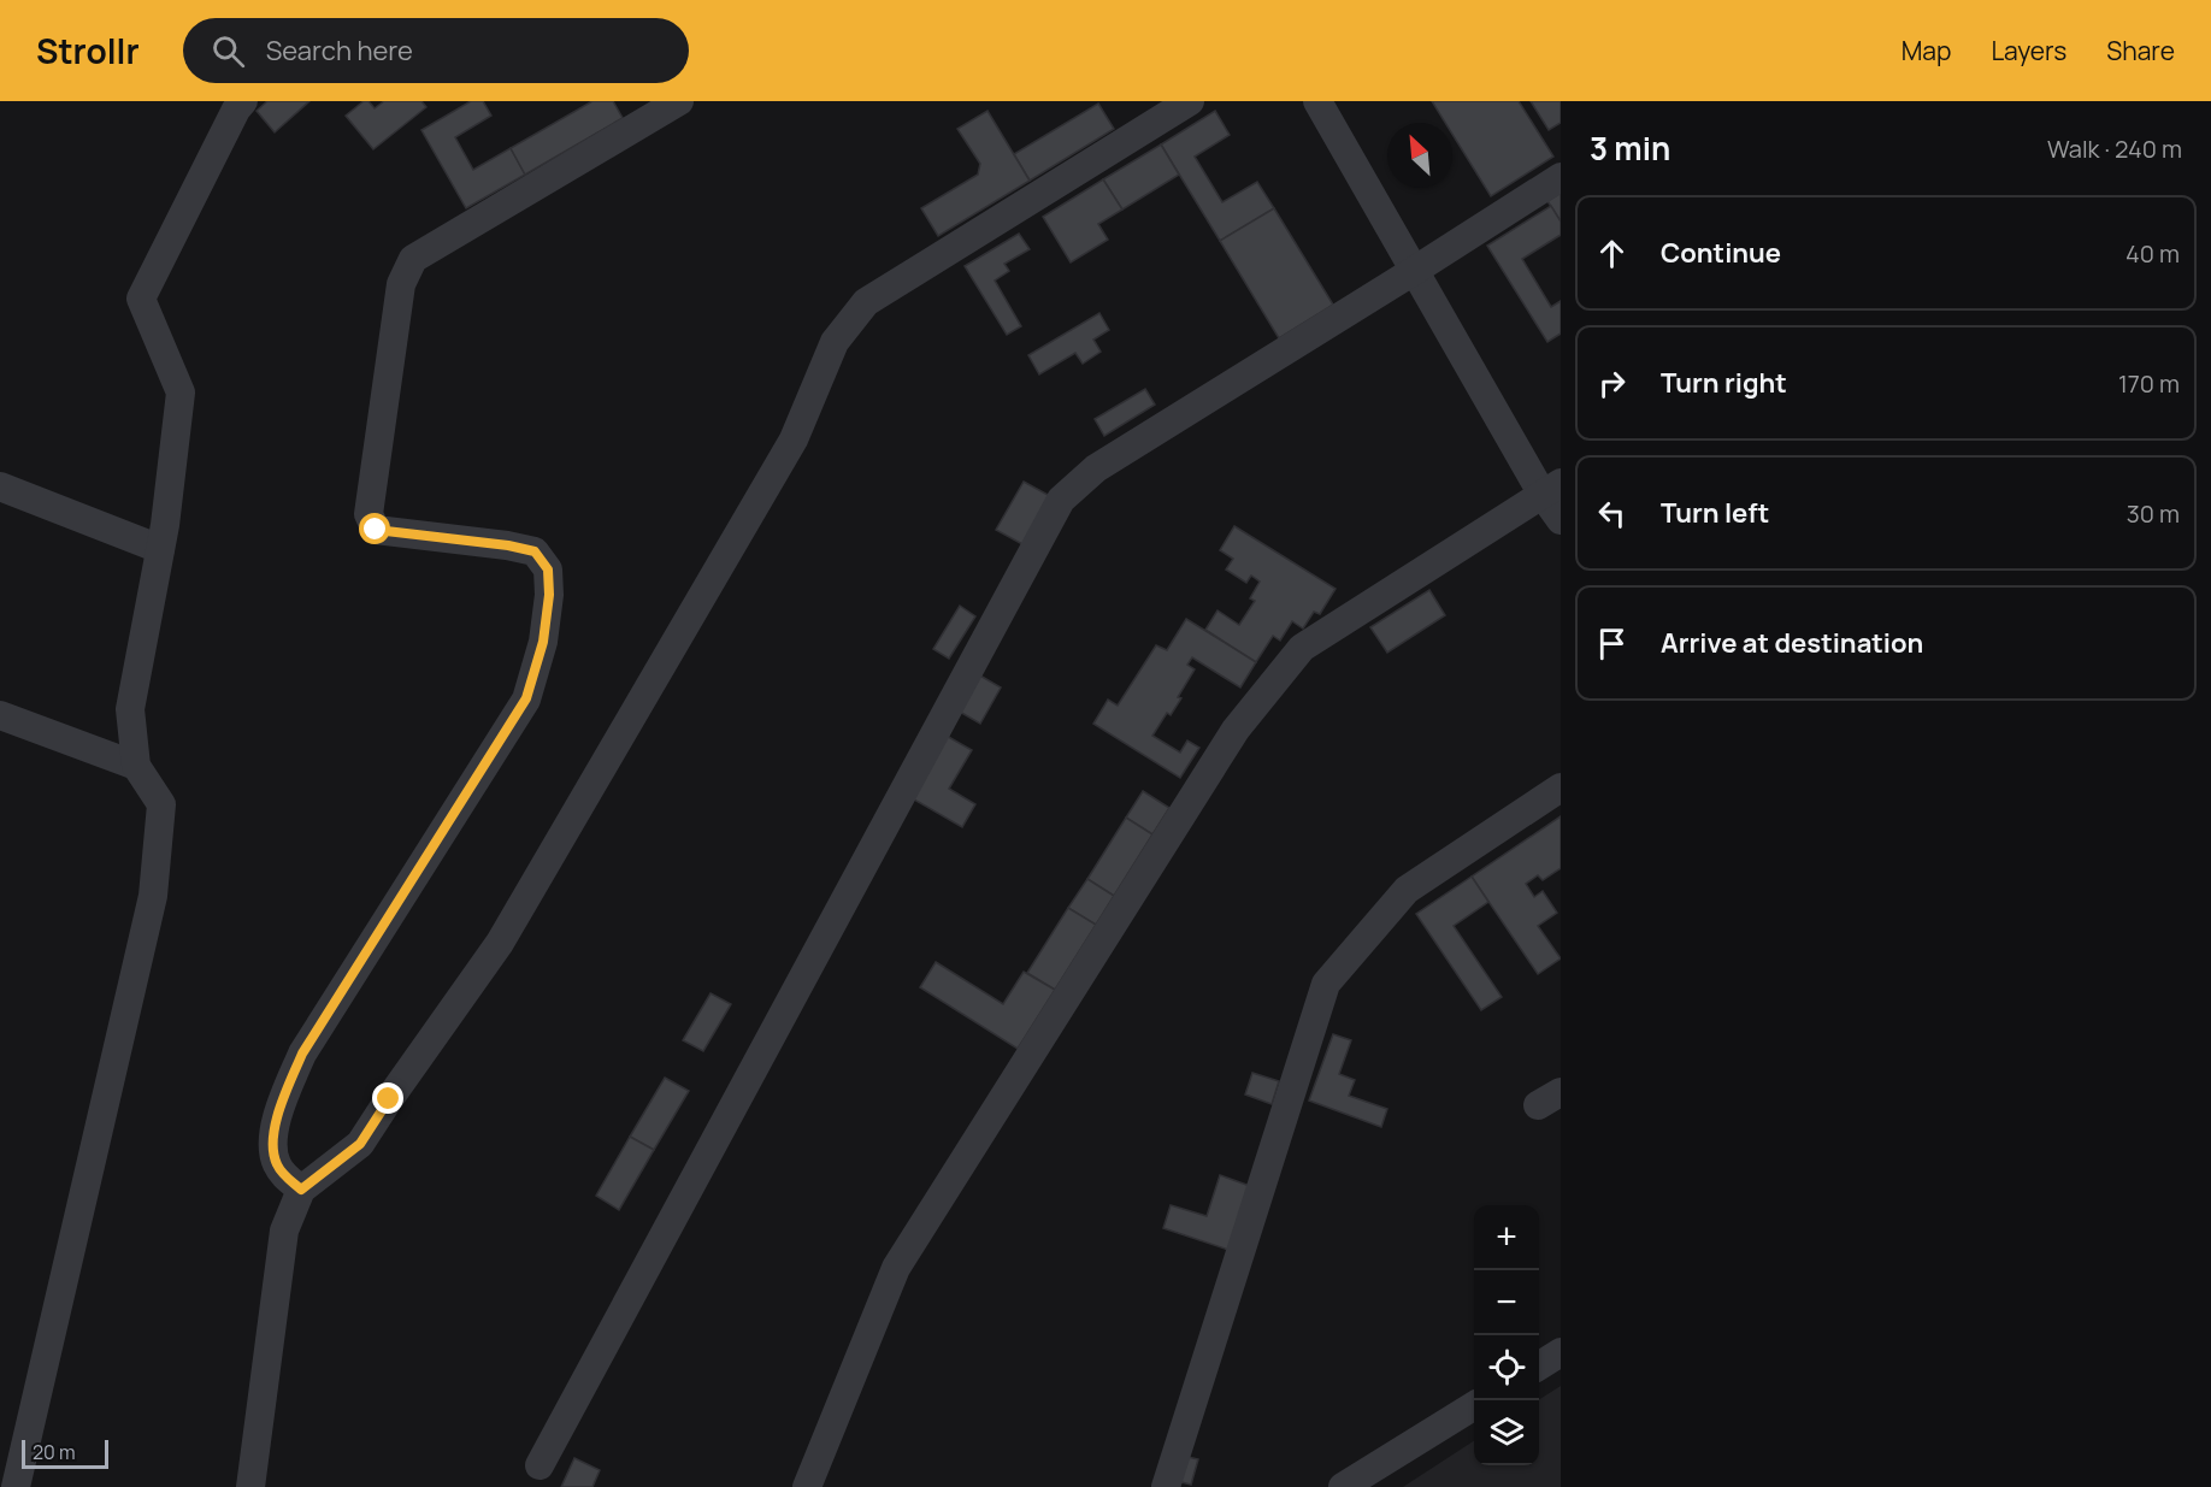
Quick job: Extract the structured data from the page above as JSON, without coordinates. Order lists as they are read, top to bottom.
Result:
{
  "scale_bar": "20 m",
  "north": "top left",
  "page": {
    "header": "Strollr",
    "search": "Search here",
    "nav": ["Map", "Layers", "Share"],
    "heading": ["3 min", "Walk · 240 m"],
    "list": [
      ["Continue", "40 m"],
      ["Turn right", "170 m"],
      ["Turn left", "30 m"],
      "Arrive at destination"
    ],
    "map_buttons": ["+", "−"],
    "scale": "20 m"
  }
}
